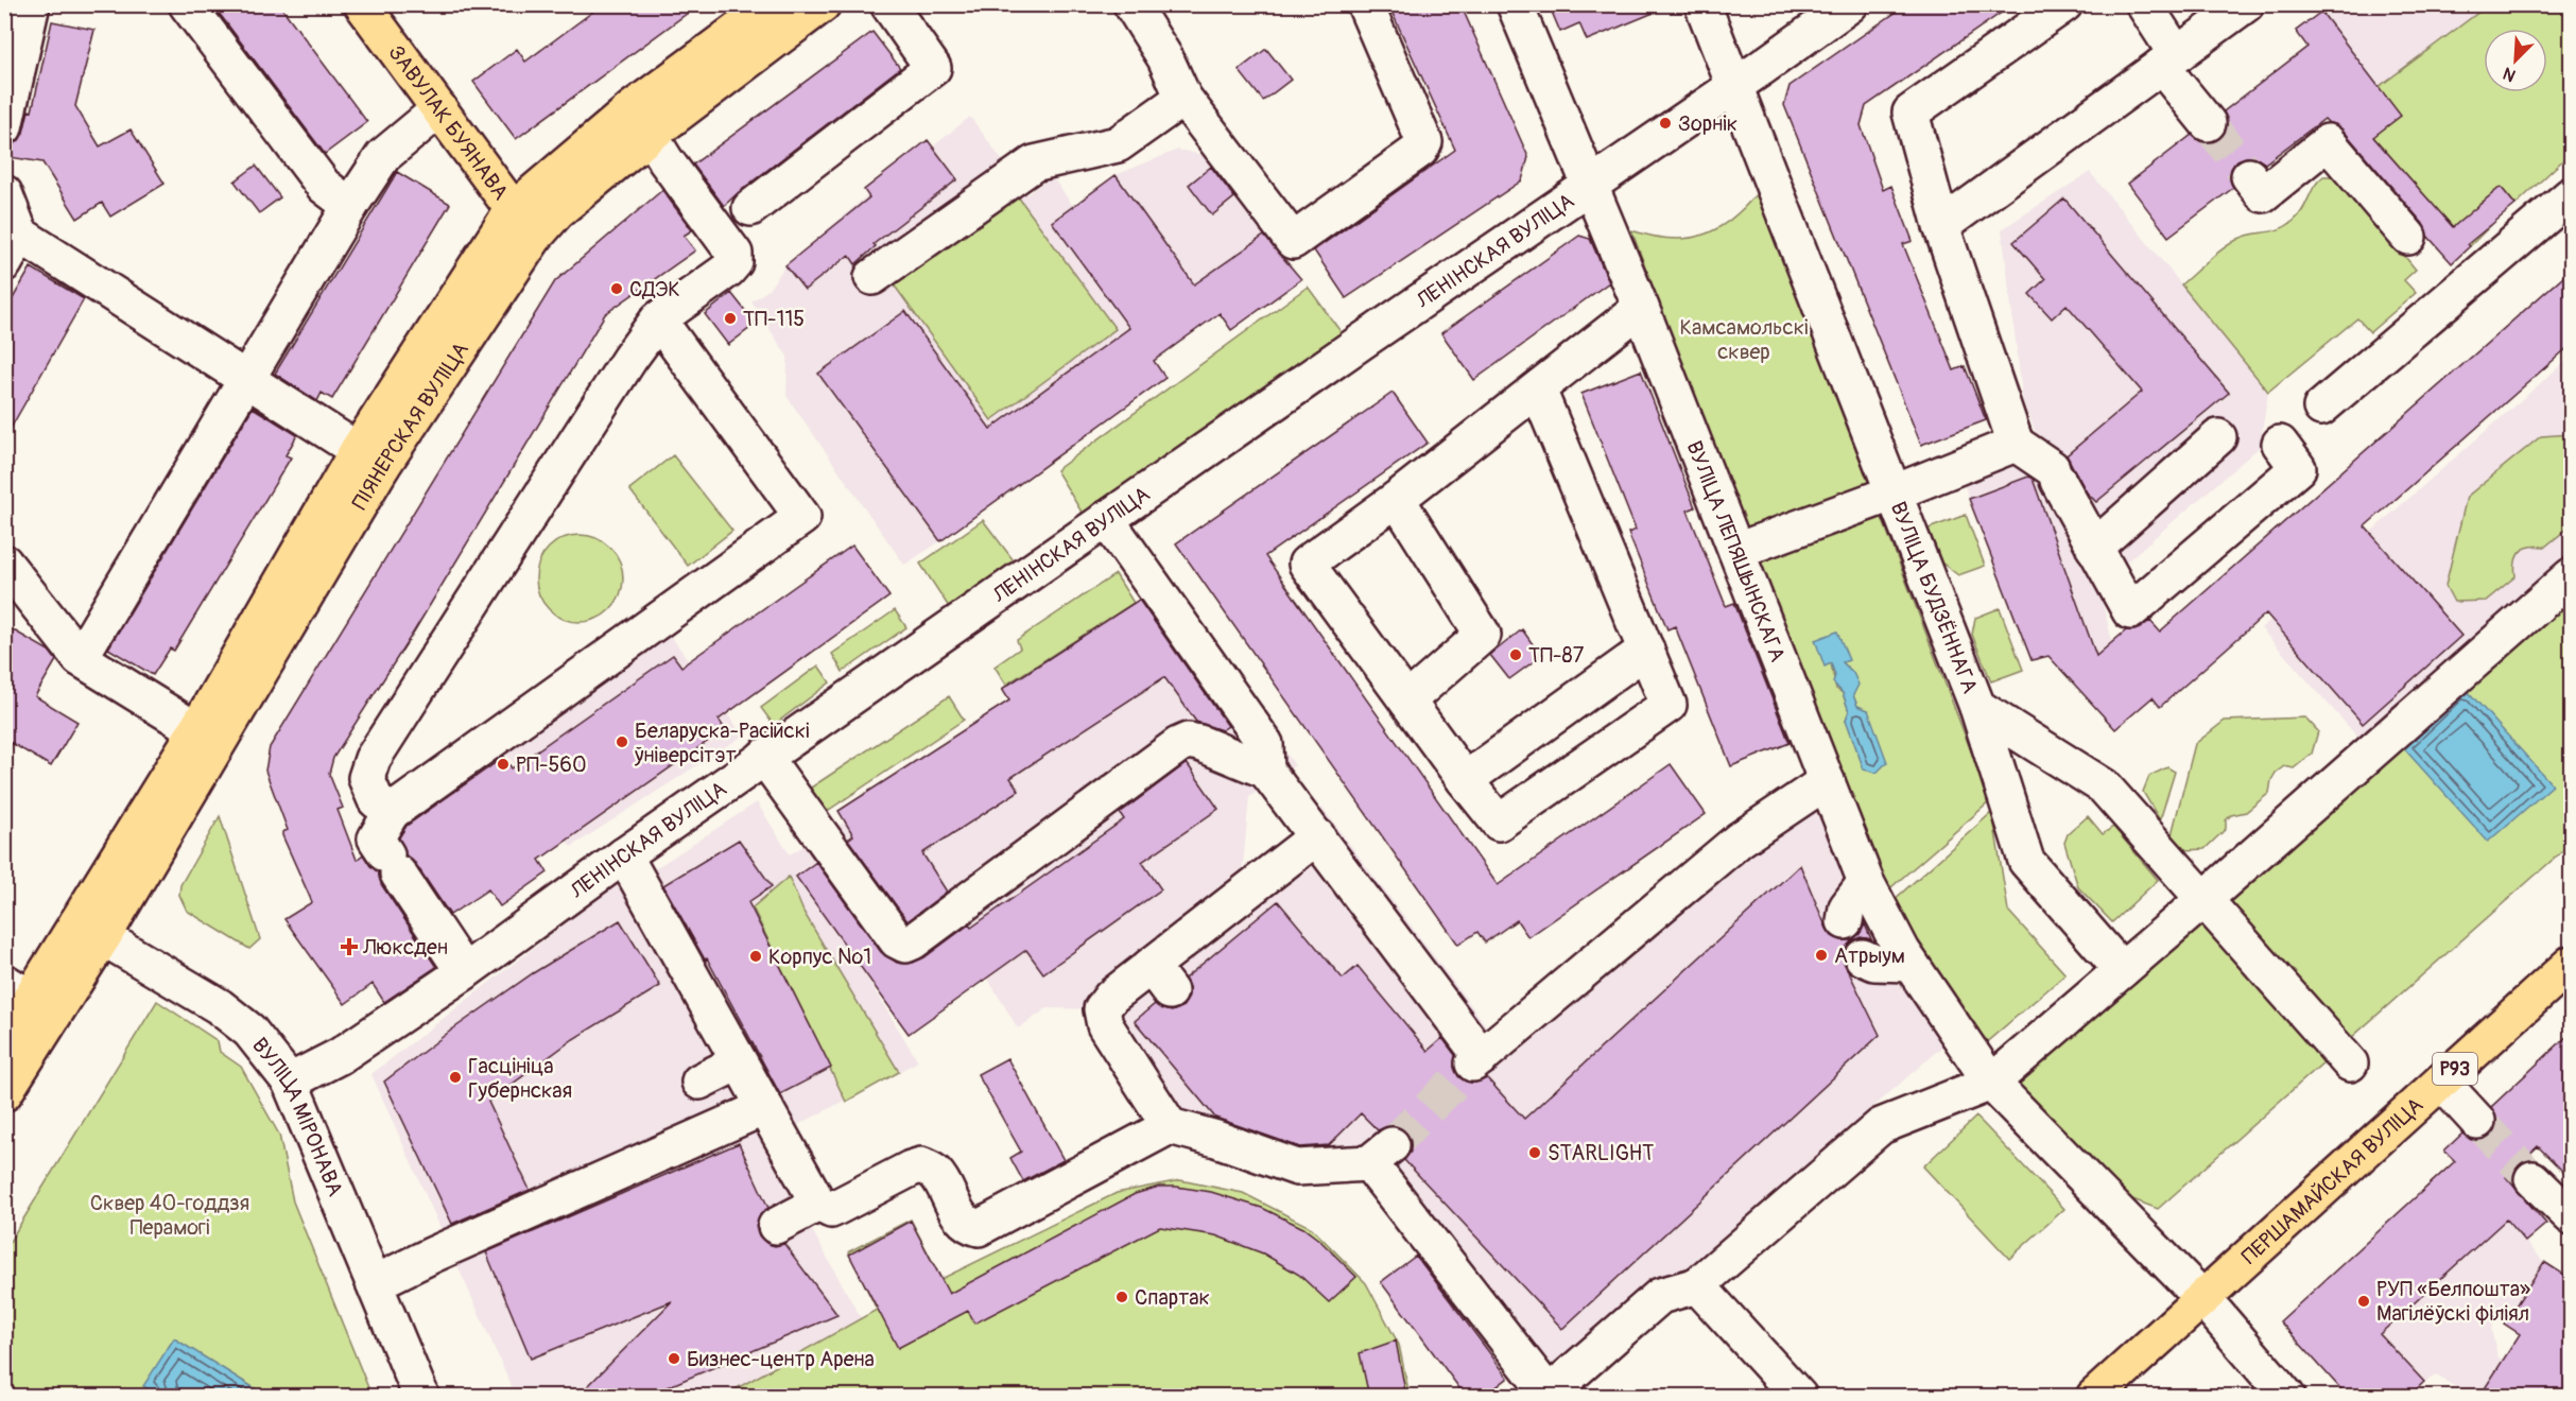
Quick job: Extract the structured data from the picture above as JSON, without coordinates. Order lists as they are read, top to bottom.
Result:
{
  "streets": {
    "main road": [
      "ЗАВУЛАК БУЯНАВА",
      "ПІЯНЕРСКАЯ ВУЛІЦА",
      "Р93",
      "ПЕРШАМАЙСКАЯ ВУЛІЦА"
    ],
    "street": [
      "ЛЕНІНСКАЯ ВУЛІЦА",
      "ВУЛІЦА ЛЕПЯШЫНСКАГА",
      "ВУЛІЦА БУДЗЁННАГА",
      "ВУЛІЦА МІРОНАВА"
    ]
  },
  "crossings": [
    ["ЗАВУЛАК БУЯНАВА", "ПІЯНЕРСКАЯ ВУЛІЦА"],
    ["ЛЕНІНСКАЯ ВУЛІЦА", "ВУЛІЦА ЛЕПЯШЫНСКАГА"],
    ["ЛЕНІНСКАЯ ВУЛІЦА", "ВУЛІЦА БУДЗЁННАГА"],
    ["ЛЕНІНСКАЯ ВУЛІЦА", "ВУЛІЦА МІРОНАВА"],
    ["ПІЯНЕРСКАЯ ВУЛІЦА", "ВУЛІЦА МІРОНАВА"],
    ["ВУЛІЦА ЛЕПЯШЫНСКАГА", "ПЕРШАМАЙСКАЯ ВУЛІЦА"]
  ],
  "parks": ["Камсамольскі сквер", "Сквер 40-годдзя Перамогі"],
  "places": {
    "other": [
      "Зорнік",
      "СДЭК",
      "ТП-115",
      "ТП-87",
      "Беларуска-Расійскі ўніверсітэт",
      "РП-560",
      "Атрыум",
      "Корпус №1",
      "Гасцініца Губернская",
      "STARLIGHT",
      "Спартак",
      "РУП «Белпошта» Магілёўскі філіял",
      "Бизнес-центр Арена"
    ],
    "health": ["Люксден"]
  },
  "north": "bottom left"
}
